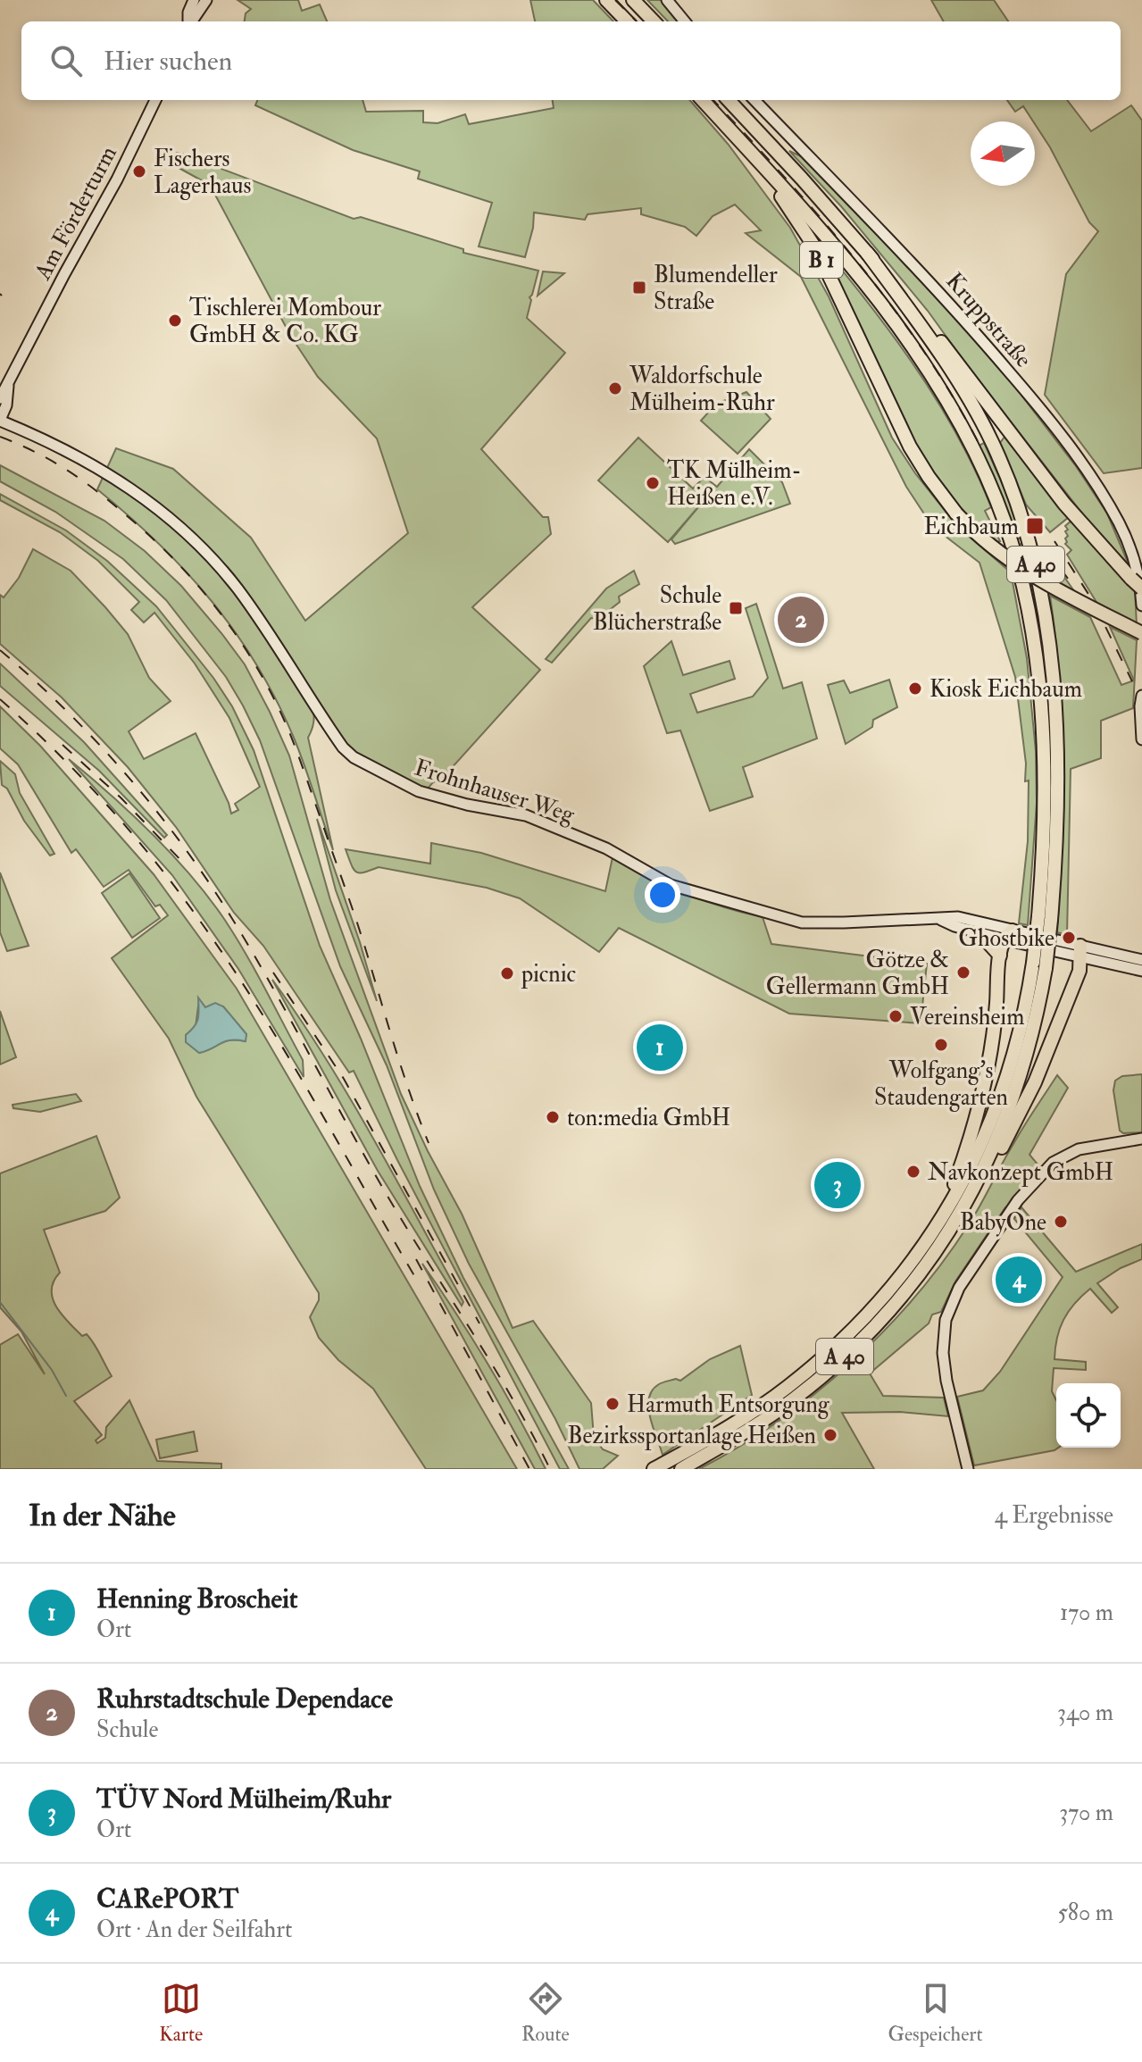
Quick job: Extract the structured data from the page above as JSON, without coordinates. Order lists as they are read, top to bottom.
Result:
{
  "streets": {
    "highway": ["B 1", "A 40"],
    "street": ["Am Förderturm", "Kruppstraße", "Frohnhauser Weg"]
  },
  "crossings": [
    ["Am Förderturm", "Frohnhauser Weg"],
    ["B 1", "A 40"]
  ],
  "places": {
    "other": [
      "Fischers Lagerhaus",
      "Tischlerei Mombour GmbH & Co. KG",
      "Waldorfschule Mülheim-Ruhr",
      "TK Mülheim- Heißen e.V.",
      "Kiosk Eichbaum",
      "Ghostbike",
      "Götze & Gellermann GmbH",
      "picnic",
      "Vereinsheim",
      "Wolfgang's Staudengarten",
      "ton:media GmbH",
      "Navkonzept GmbH",
      "BabyOne",
      "Harmuth Entsorgung",
      "Bezirkssportanlage Heißen"
    ],
    "transit": ["Blumendeller Straße", "Eichbaum", "Schule Blücherstraße"]
  },
  "north": "left",
  "page": {
    "search": "Hier suchen",
    "pins": [
      "2",
      "1",
      "3",
      "4"
    ],
    "heading": ["In der Nähe", "4 Ergebnisse"],
    "list": [
      {
        "mark": "1",
        "name": "Henning Broscheit",
        "note": "Ort",
        "value": "170 m"
      },
      {
        "mark": "2",
        "name": "Ruhrstadtschule Dependace",
        "note": "Schule",
        "value": "340 m"
      },
      {
        "mark": "3",
        "name": "TÜV Nord Mülheim/Ruhr",
        "note": "Ort",
        "value": "370 m"
      },
      {
        "mark": "4",
        "name": "CARePORT",
        "note": "Ort · An der Seilfahrt",
        "value": "580 m"
      }
    ],
    "nav": ["Karte", "Route", "Gespeichert"]
  }
}
